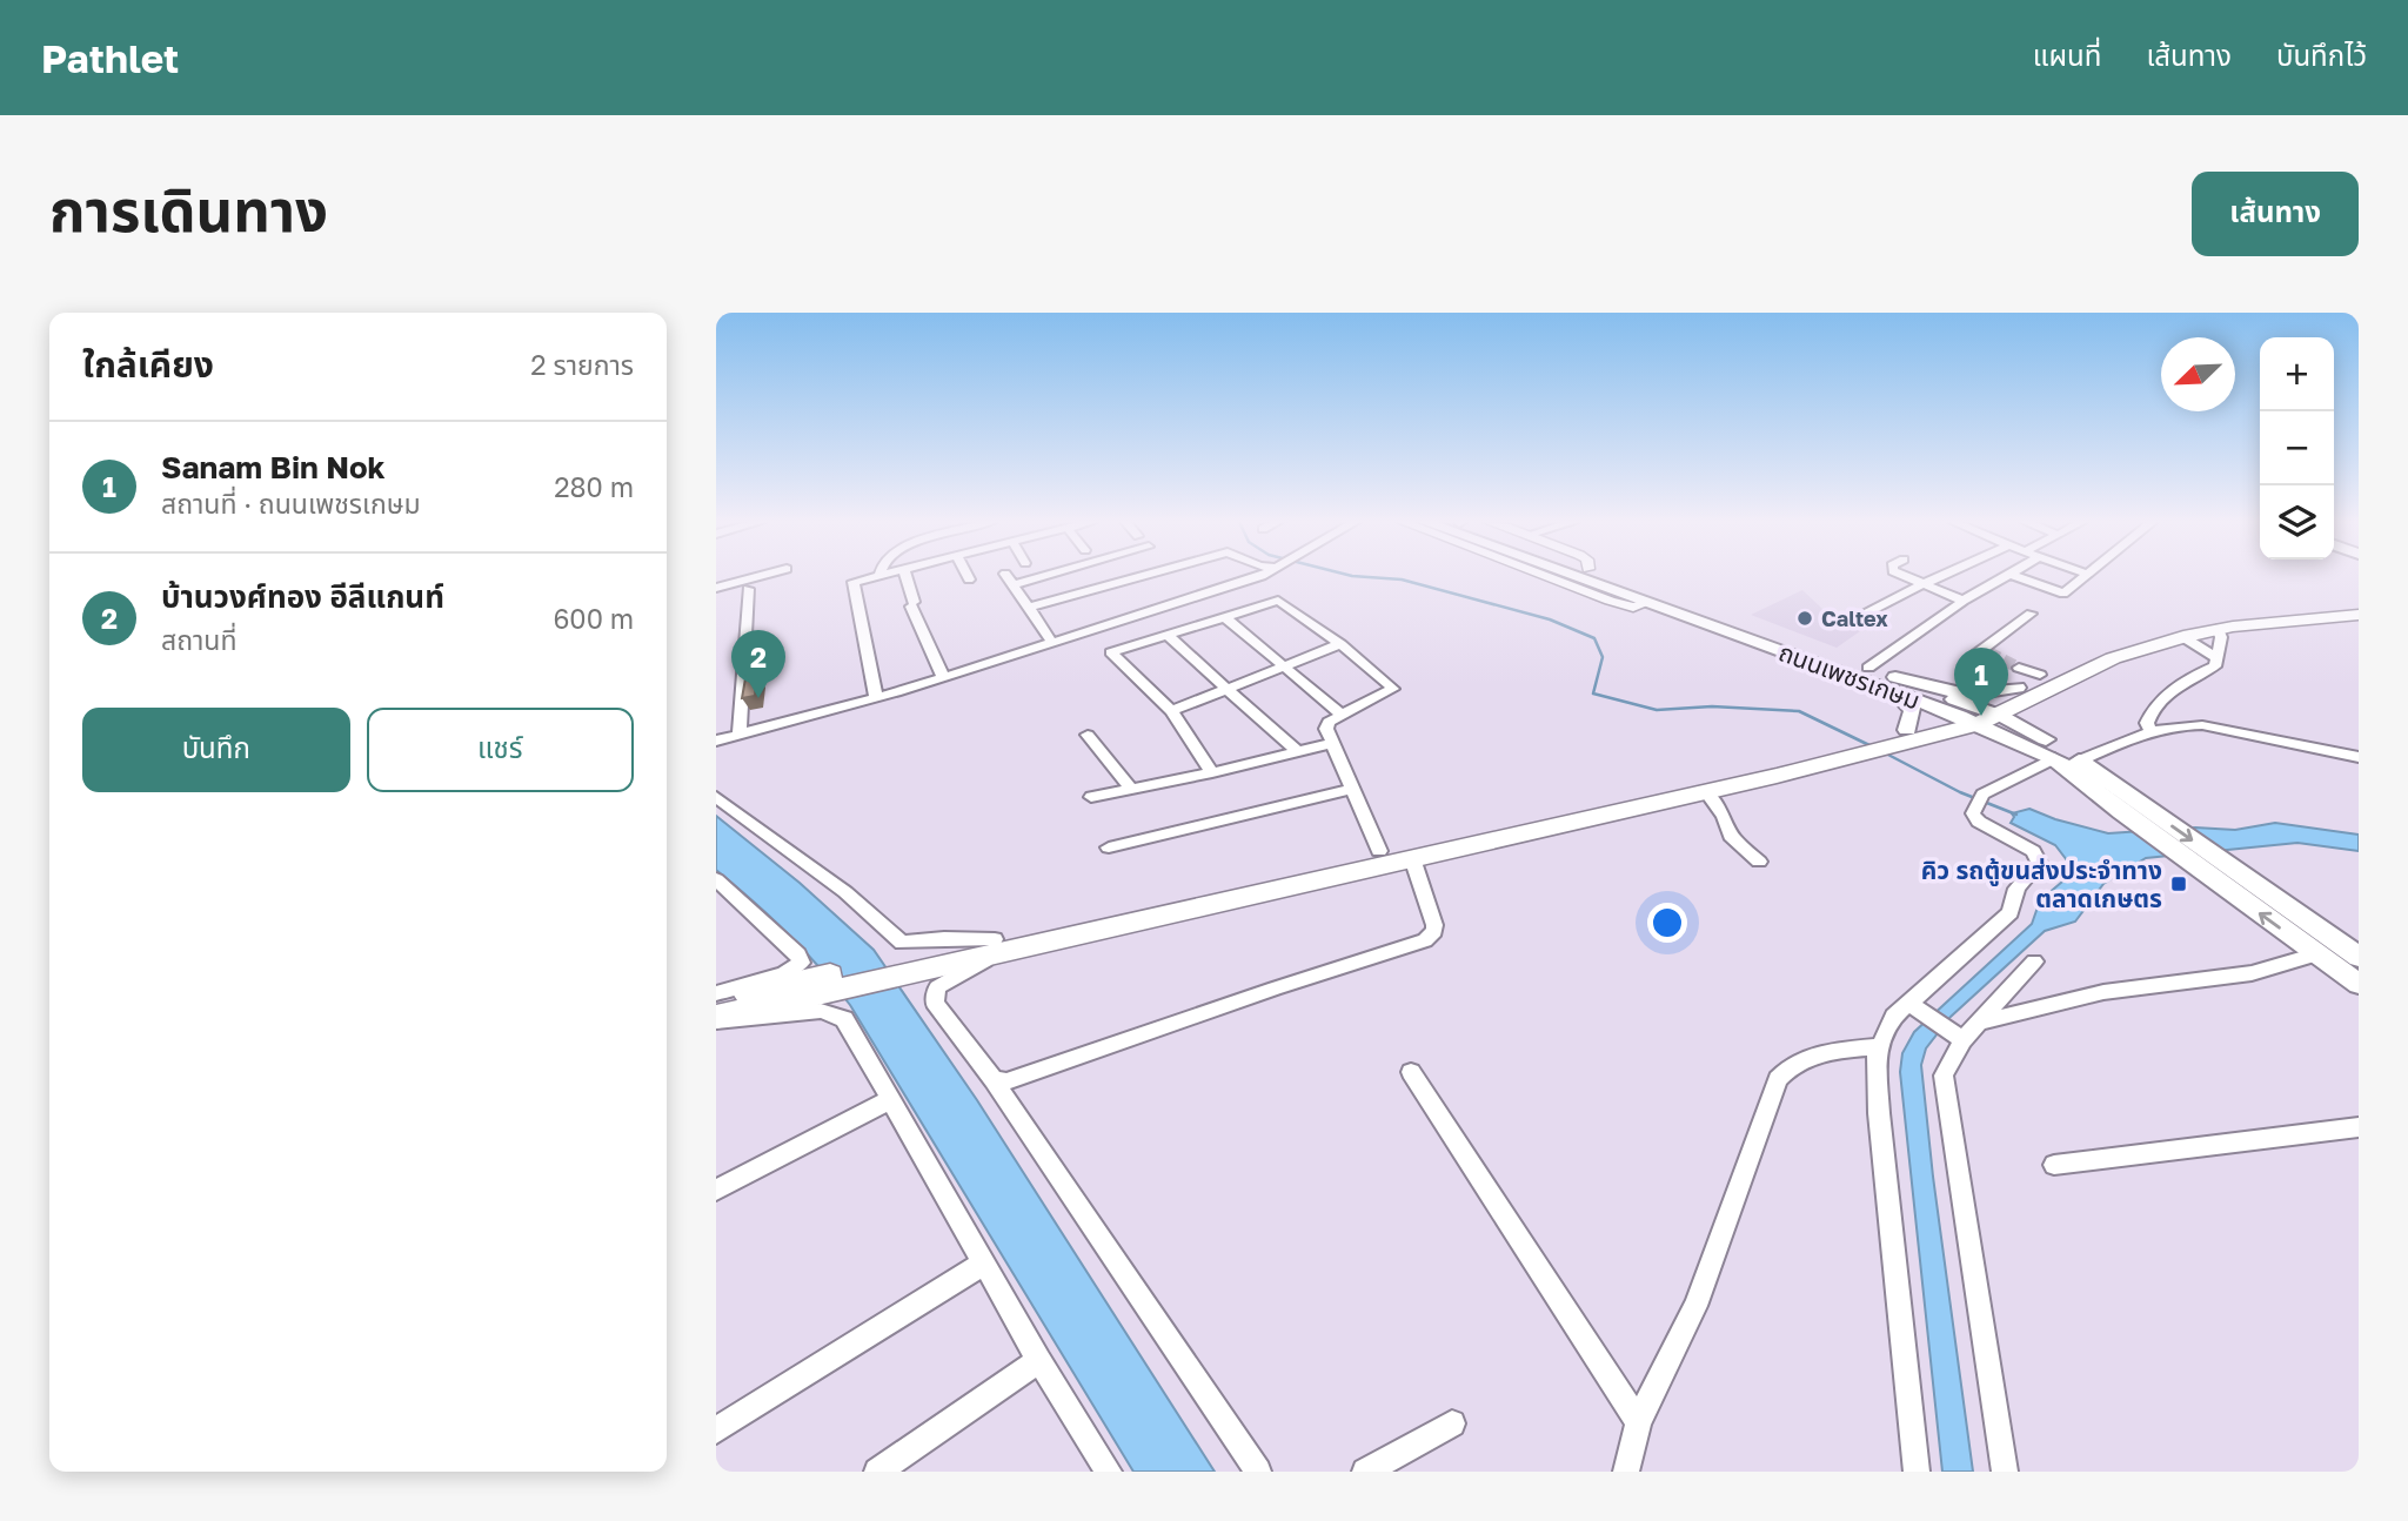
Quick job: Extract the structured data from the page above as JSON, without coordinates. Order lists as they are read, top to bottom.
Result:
{
  "streets": {
    "main road": ["ถนนเพชรเกษม"]
  },
  "places": {
    "other": ["Caltex"],
    "transit": ["คิว รถตู้ขนส่งประจำทาง ตลาดเกษตร"]
  },
  "north": "bottom left",
  "page": {
    "header": "Pathlet",
    "nav": ["แผนที่", "เส้นทาง", "บันทึกไว้"],
    "title": "การเดินทาง",
    "buttons": [
      "เส้นทาง",
      ["บันทึก", "แชร์"]
    ],
    "heading": ["ใกล้เคียง", "2 รายการ"],
    "map_buttons": ["+", "−"],
    "list": [
      {
        "mark": "1",
        "name": "Sanam Bin Nok",
        "note": "สถานที่ · ถนนเพชรเกษม",
        "value": "280 m"
      },
      {
        "mark": "2",
        "name": "บ้านวงศ์ทอง อีลีแกนท์",
        "note": "สถานที่",
        "value": "600 m"
      }
    ],
    "pins": ["2", "1"]
  }
}
